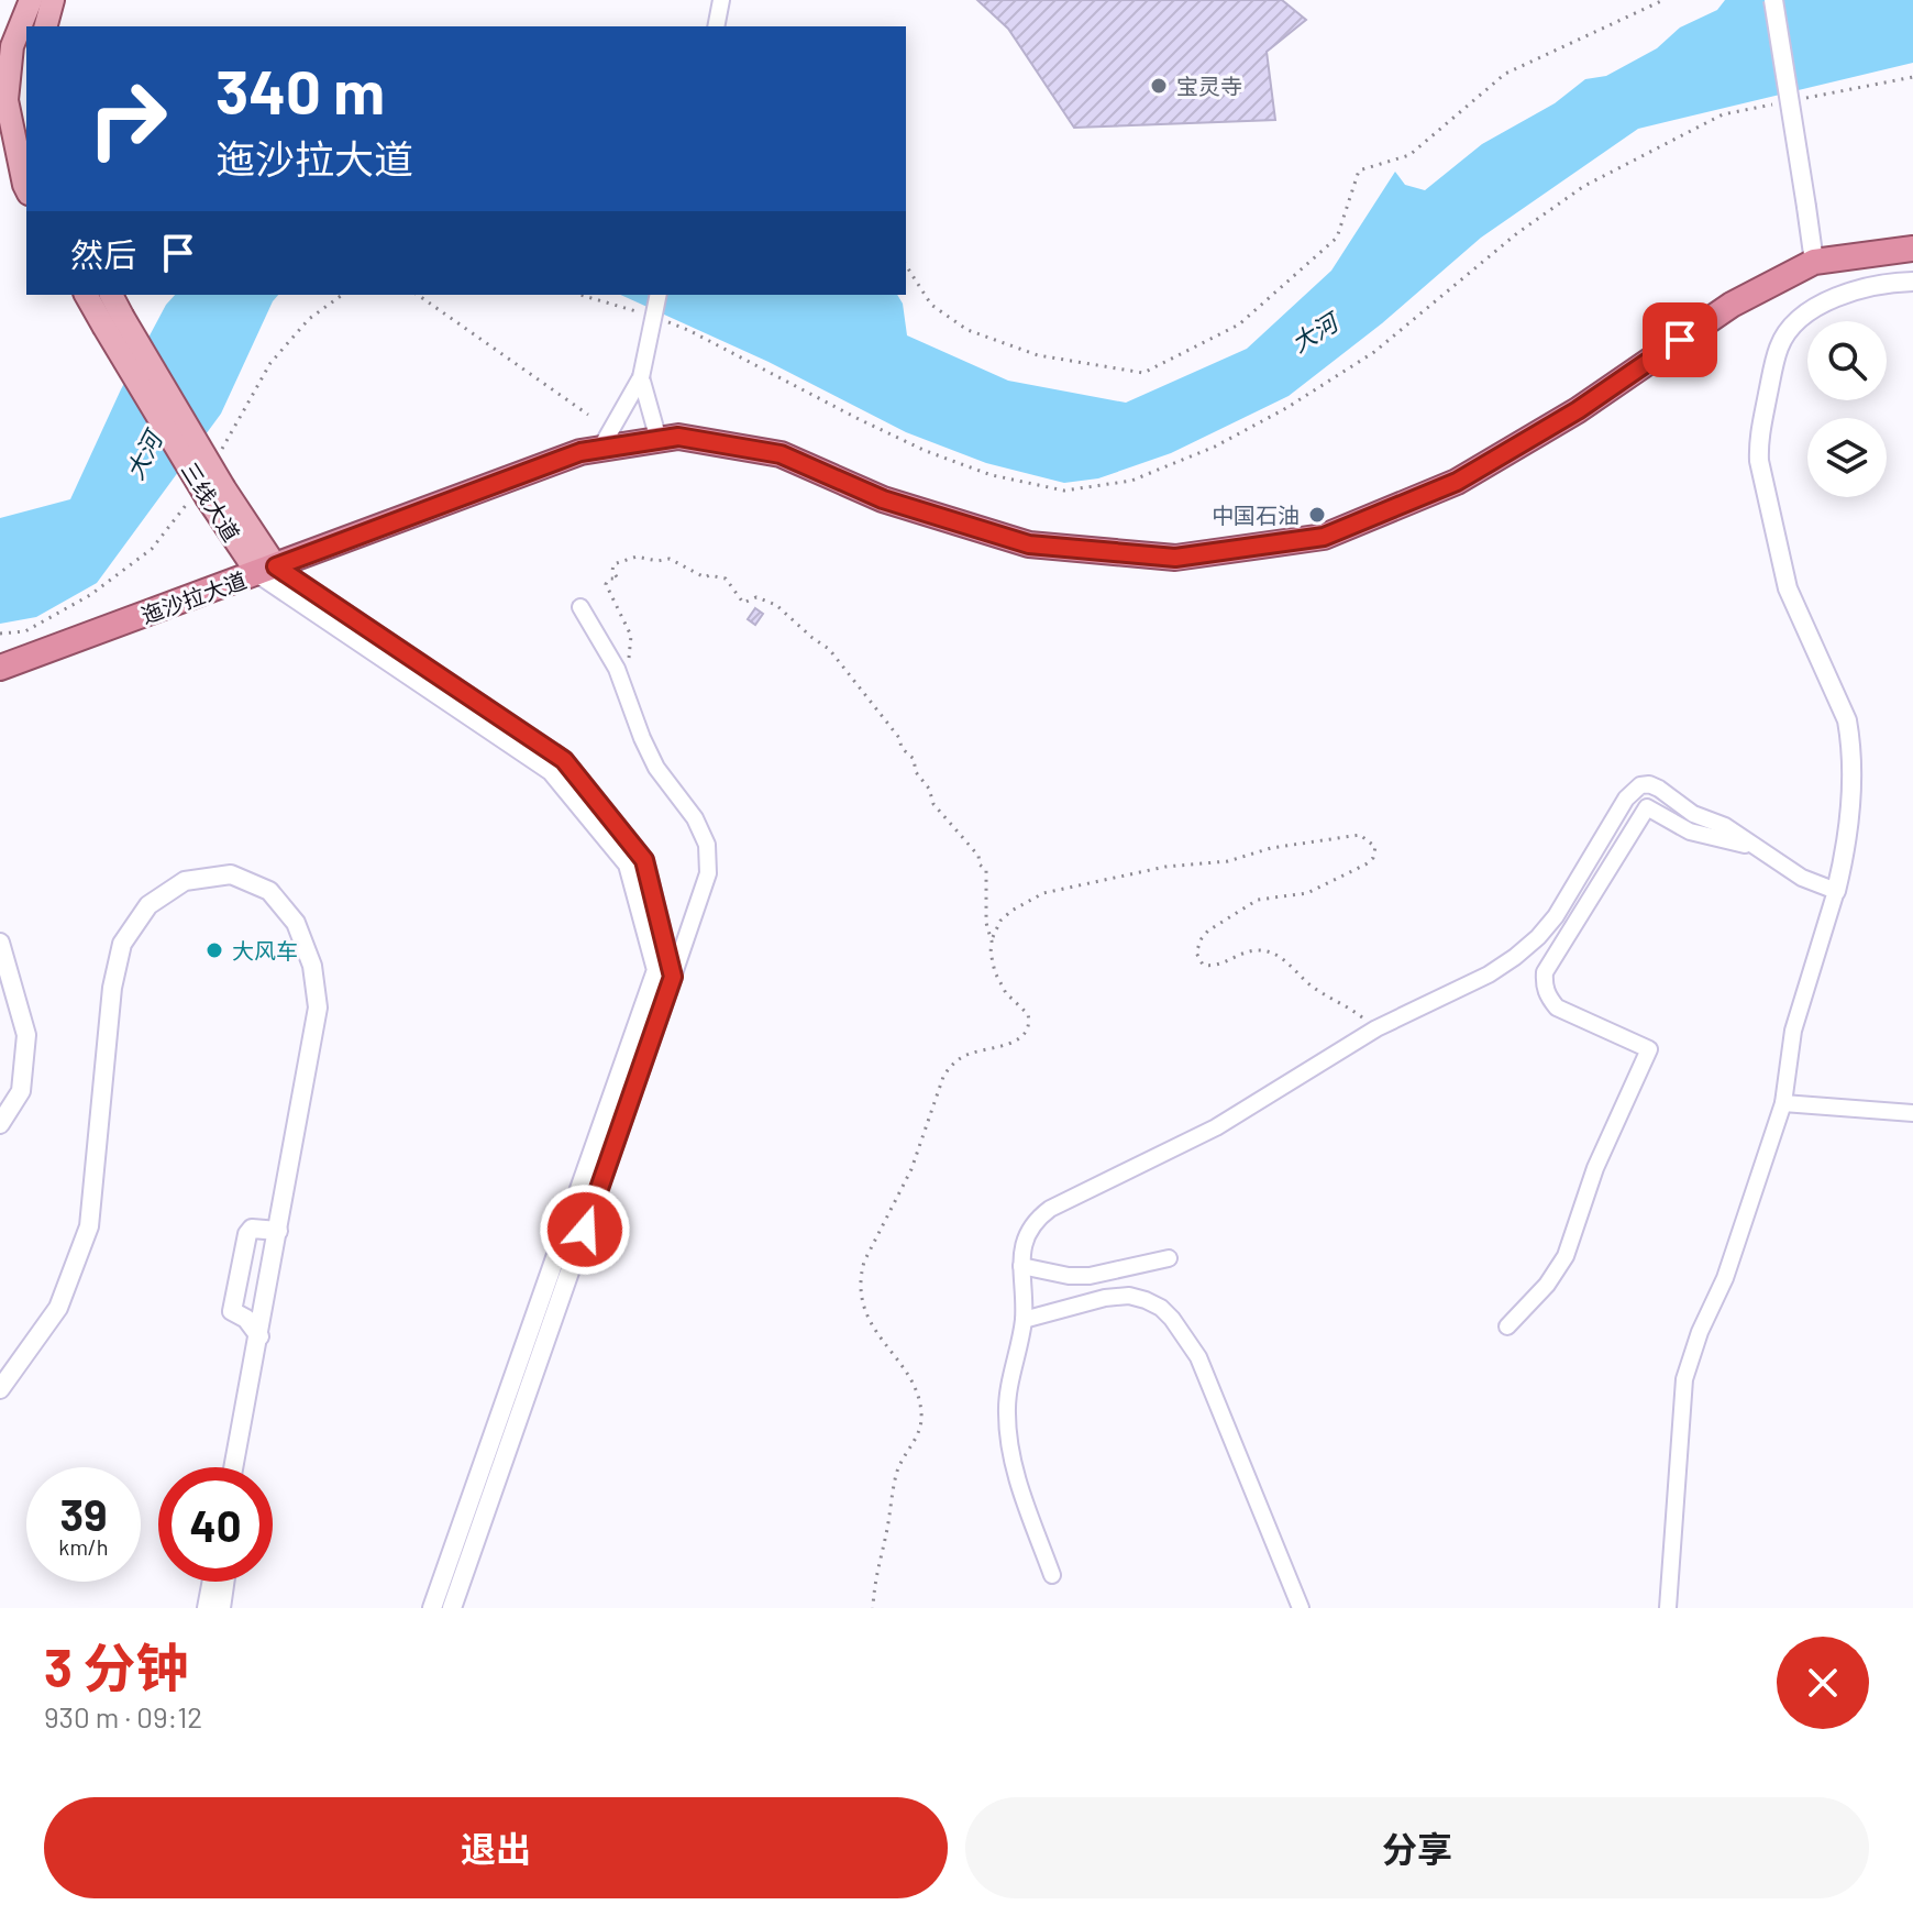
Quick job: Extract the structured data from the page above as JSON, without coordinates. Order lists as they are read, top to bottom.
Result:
{
  "streets": {
    "highway": ["迤沙拉大道"],
    "main road": ["三线大道"]
  },
  "crossings": [
    ["三线大道", "迤沙拉大道"]
  ],
  "water": ["大河"],
  "places": ["宝灵寺", "中国石油", "大风车"],
  "page": {
    "turn": ["340 m", "迤沙拉大道"],
    "then": "然后",
    "speed": "39 km/h",
    "limit": "40",
    "heading": ["3 分钟", "930 m · 09:12"],
    "buttons": ["退出", "分享"]
  }
}
